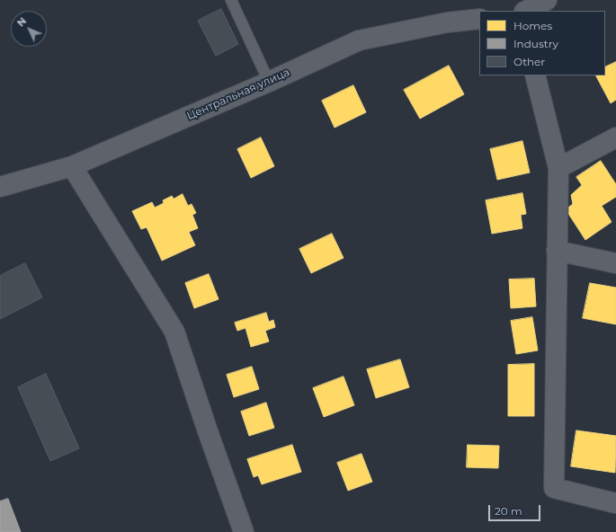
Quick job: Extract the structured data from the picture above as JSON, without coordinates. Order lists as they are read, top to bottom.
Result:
{
  "streets": {
    "street": ["Центральная улица"]
  },
  "legend": ["Homes", "Industry", "Other"],
  "scale_bar": "20 m",
  "north": "top left"
}
